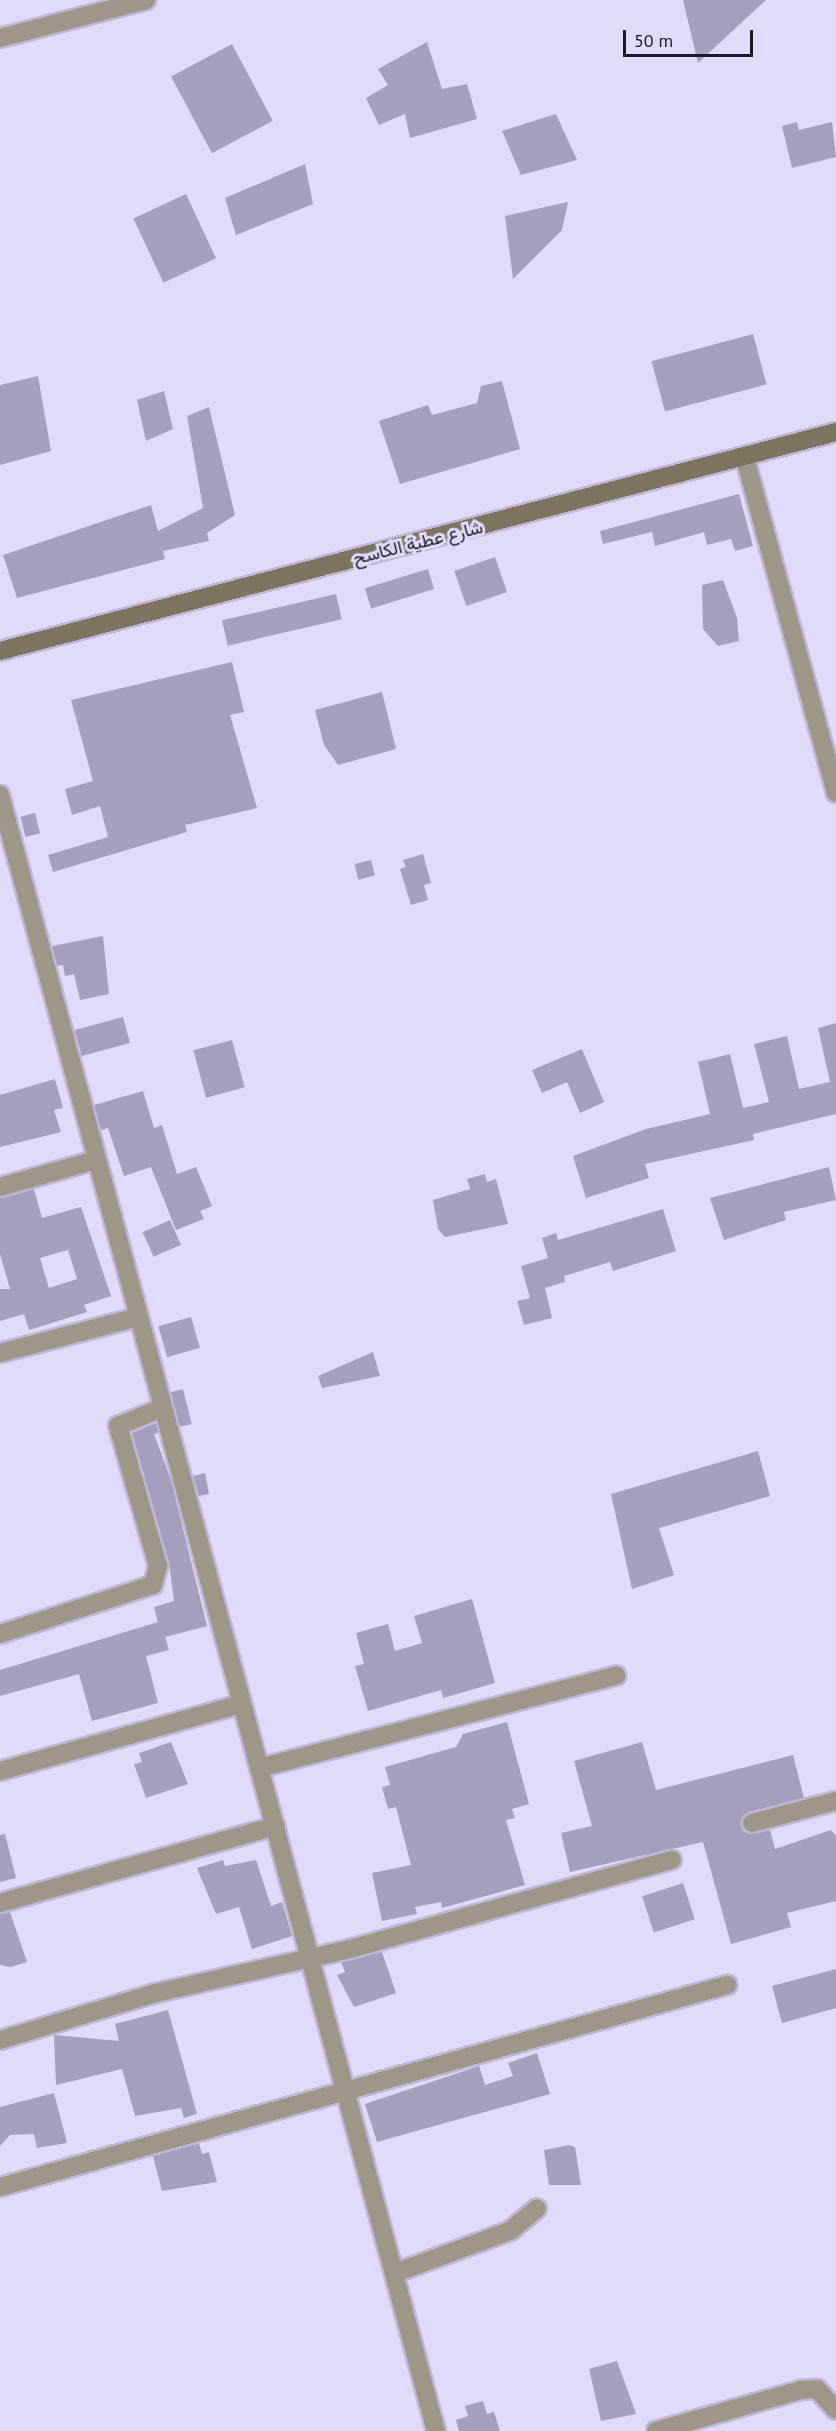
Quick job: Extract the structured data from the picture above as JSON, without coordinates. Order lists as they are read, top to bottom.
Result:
{
  "streets": {
    "street": ["شارع عطية الكاسح"]
  },
  "scale_bar": "50 m"
}
